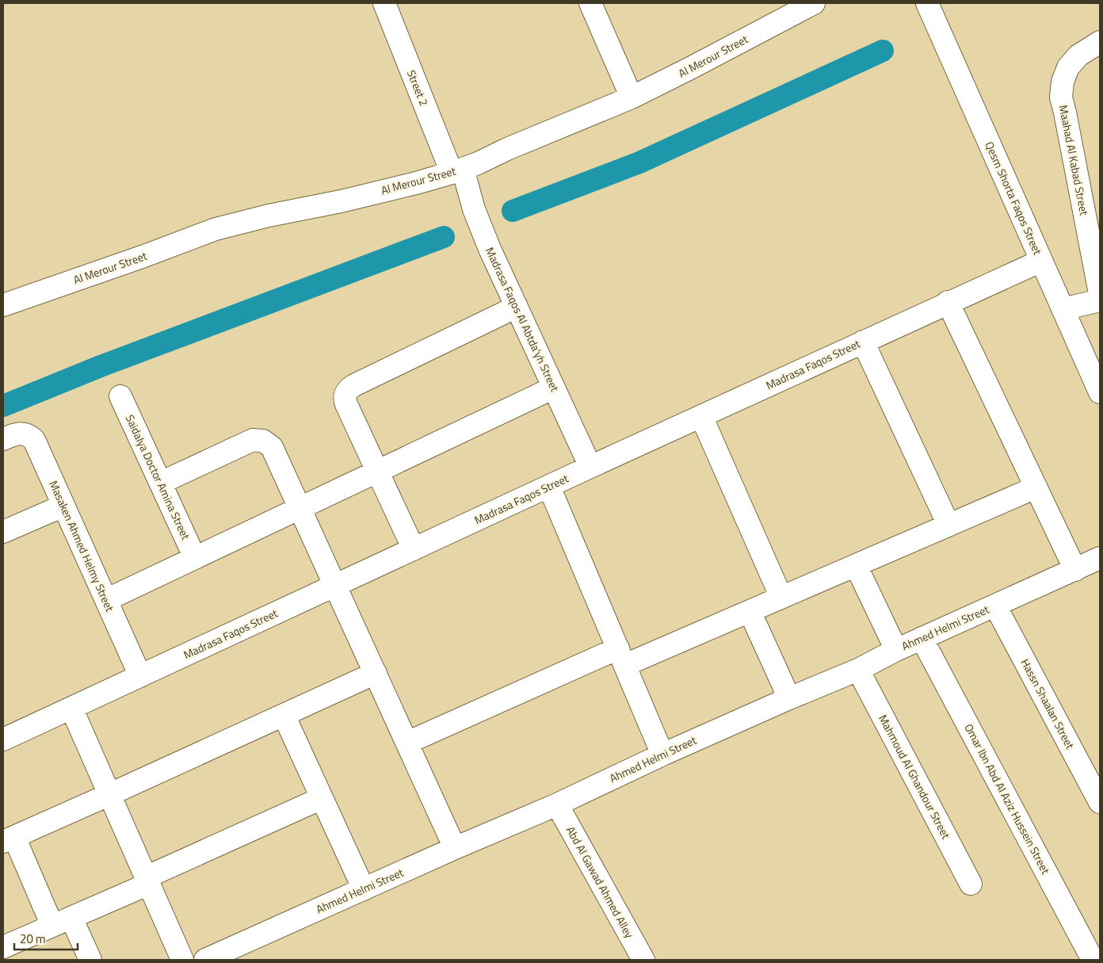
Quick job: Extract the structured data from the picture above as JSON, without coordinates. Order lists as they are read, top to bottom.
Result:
{
  "streets": {
    "street": [
      "Al Merour Street",
      "Street 2",
      "Maahad Al Kabad Street",
      "Qesm Shorta Faqos Street",
      "Madrasa Faqos Al Abtda'yh Street",
      "Madrasa Faqos Street",
      "Saidalya Doctor Amina Street",
      "Masaken Ahmed Helmy Street",
      "Ahmed Helmi Street",
      "Hassn Shaalan Street",
      "Mahmoud Al Ghandour Street",
      "Omar Ibn Abd Al Aziz Hussein Street",
      "Abd Al Gawad Ahmed Alley"
    ]
  },
  "crossings": [
    ["Al Merour Street", "Street 2"],
    ["Al Merour Street", "Madrasa Faqos Al Abtda'yh Street"],
    ["Street 2", "Madrasa Faqos Al Abtda'yh Street"],
    ["Qesm Shorta Faqos Street", "Madrasa Faqos Street"],
    ["Madrasa Faqos Al Abtda'yh Street", "Madrasa Faqos Street"],
    ["Madrasa Faqos Street", "Masaken Ahmed Helmy Street"],
    ["Ahmed Helmi Street", "Hassn Shaalan Street"],
    ["Ahmed Helmi Street", "Mahmoud Al Ghandour Street"],
    ["Ahmed Helmi Street", "Omar Ibn Abd Al Aziz Hussein Street"],
    ["Ahmed Helmi Street", "Abd Al Gawad Ahmed Alley"]
  ],
  "scale_bar": "20 m"
}
